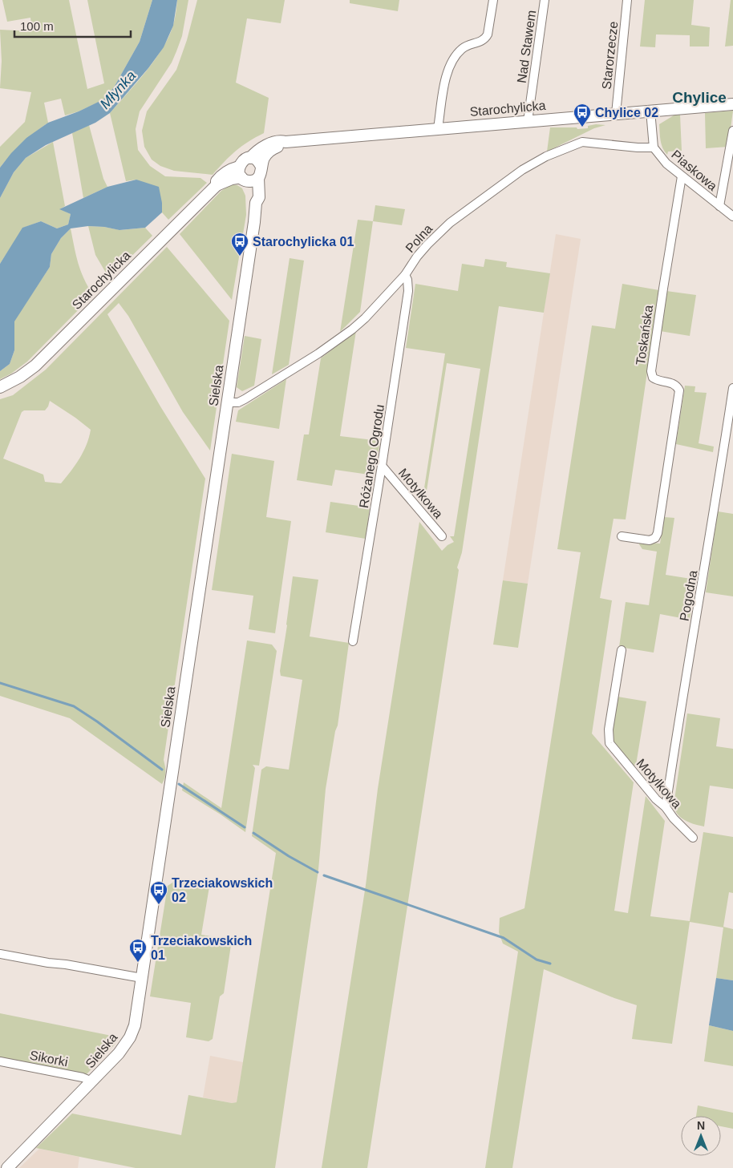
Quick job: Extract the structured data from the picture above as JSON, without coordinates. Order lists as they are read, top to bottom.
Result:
{
  "streets": {
    "street": [
      "Nad Stawem",
      "Starorzecze",
      "Starochylicka",
      "Piaskowa",
      "Polna",
      "Toskańska",
      "Sielska",
      "Różanego Ogrodu",
      "Motylkowa",
      "Pogodna",
      "Sikorki"
    ]
  },
  "crossings": [
    ["Nad Stawem", "Starochylicka"],
    ["Starorzecze", "Starochylicka"],
    ["Starochylicka", "Piaskowa"],
    ["Starochylicka", "Sielska"],
    ["Piaskowa", "Polna"],
    ["Piaskowa", "Toskańska"],
    ["Polna", "Sielska"],
    ["Polna", "Różanego Ogrodu"],
    ["Sielska", "Sikorki"],
    ["Różanego Ogrodu", "Motylkowa"],
    ["Motylkowa", "Pogodna"]
  ],
  "districts": ["Chylice"],
  "water": ["Młynka"],
  "places": {
    "bus stop": [
      "Chylice 02",
      "Starochylicka 01",
      "Trzeciakowskich 02",
      "Trzeciakowskich 01"
    ]
  },
  "scale_bar": "100 m",
  "north": "top"
}
